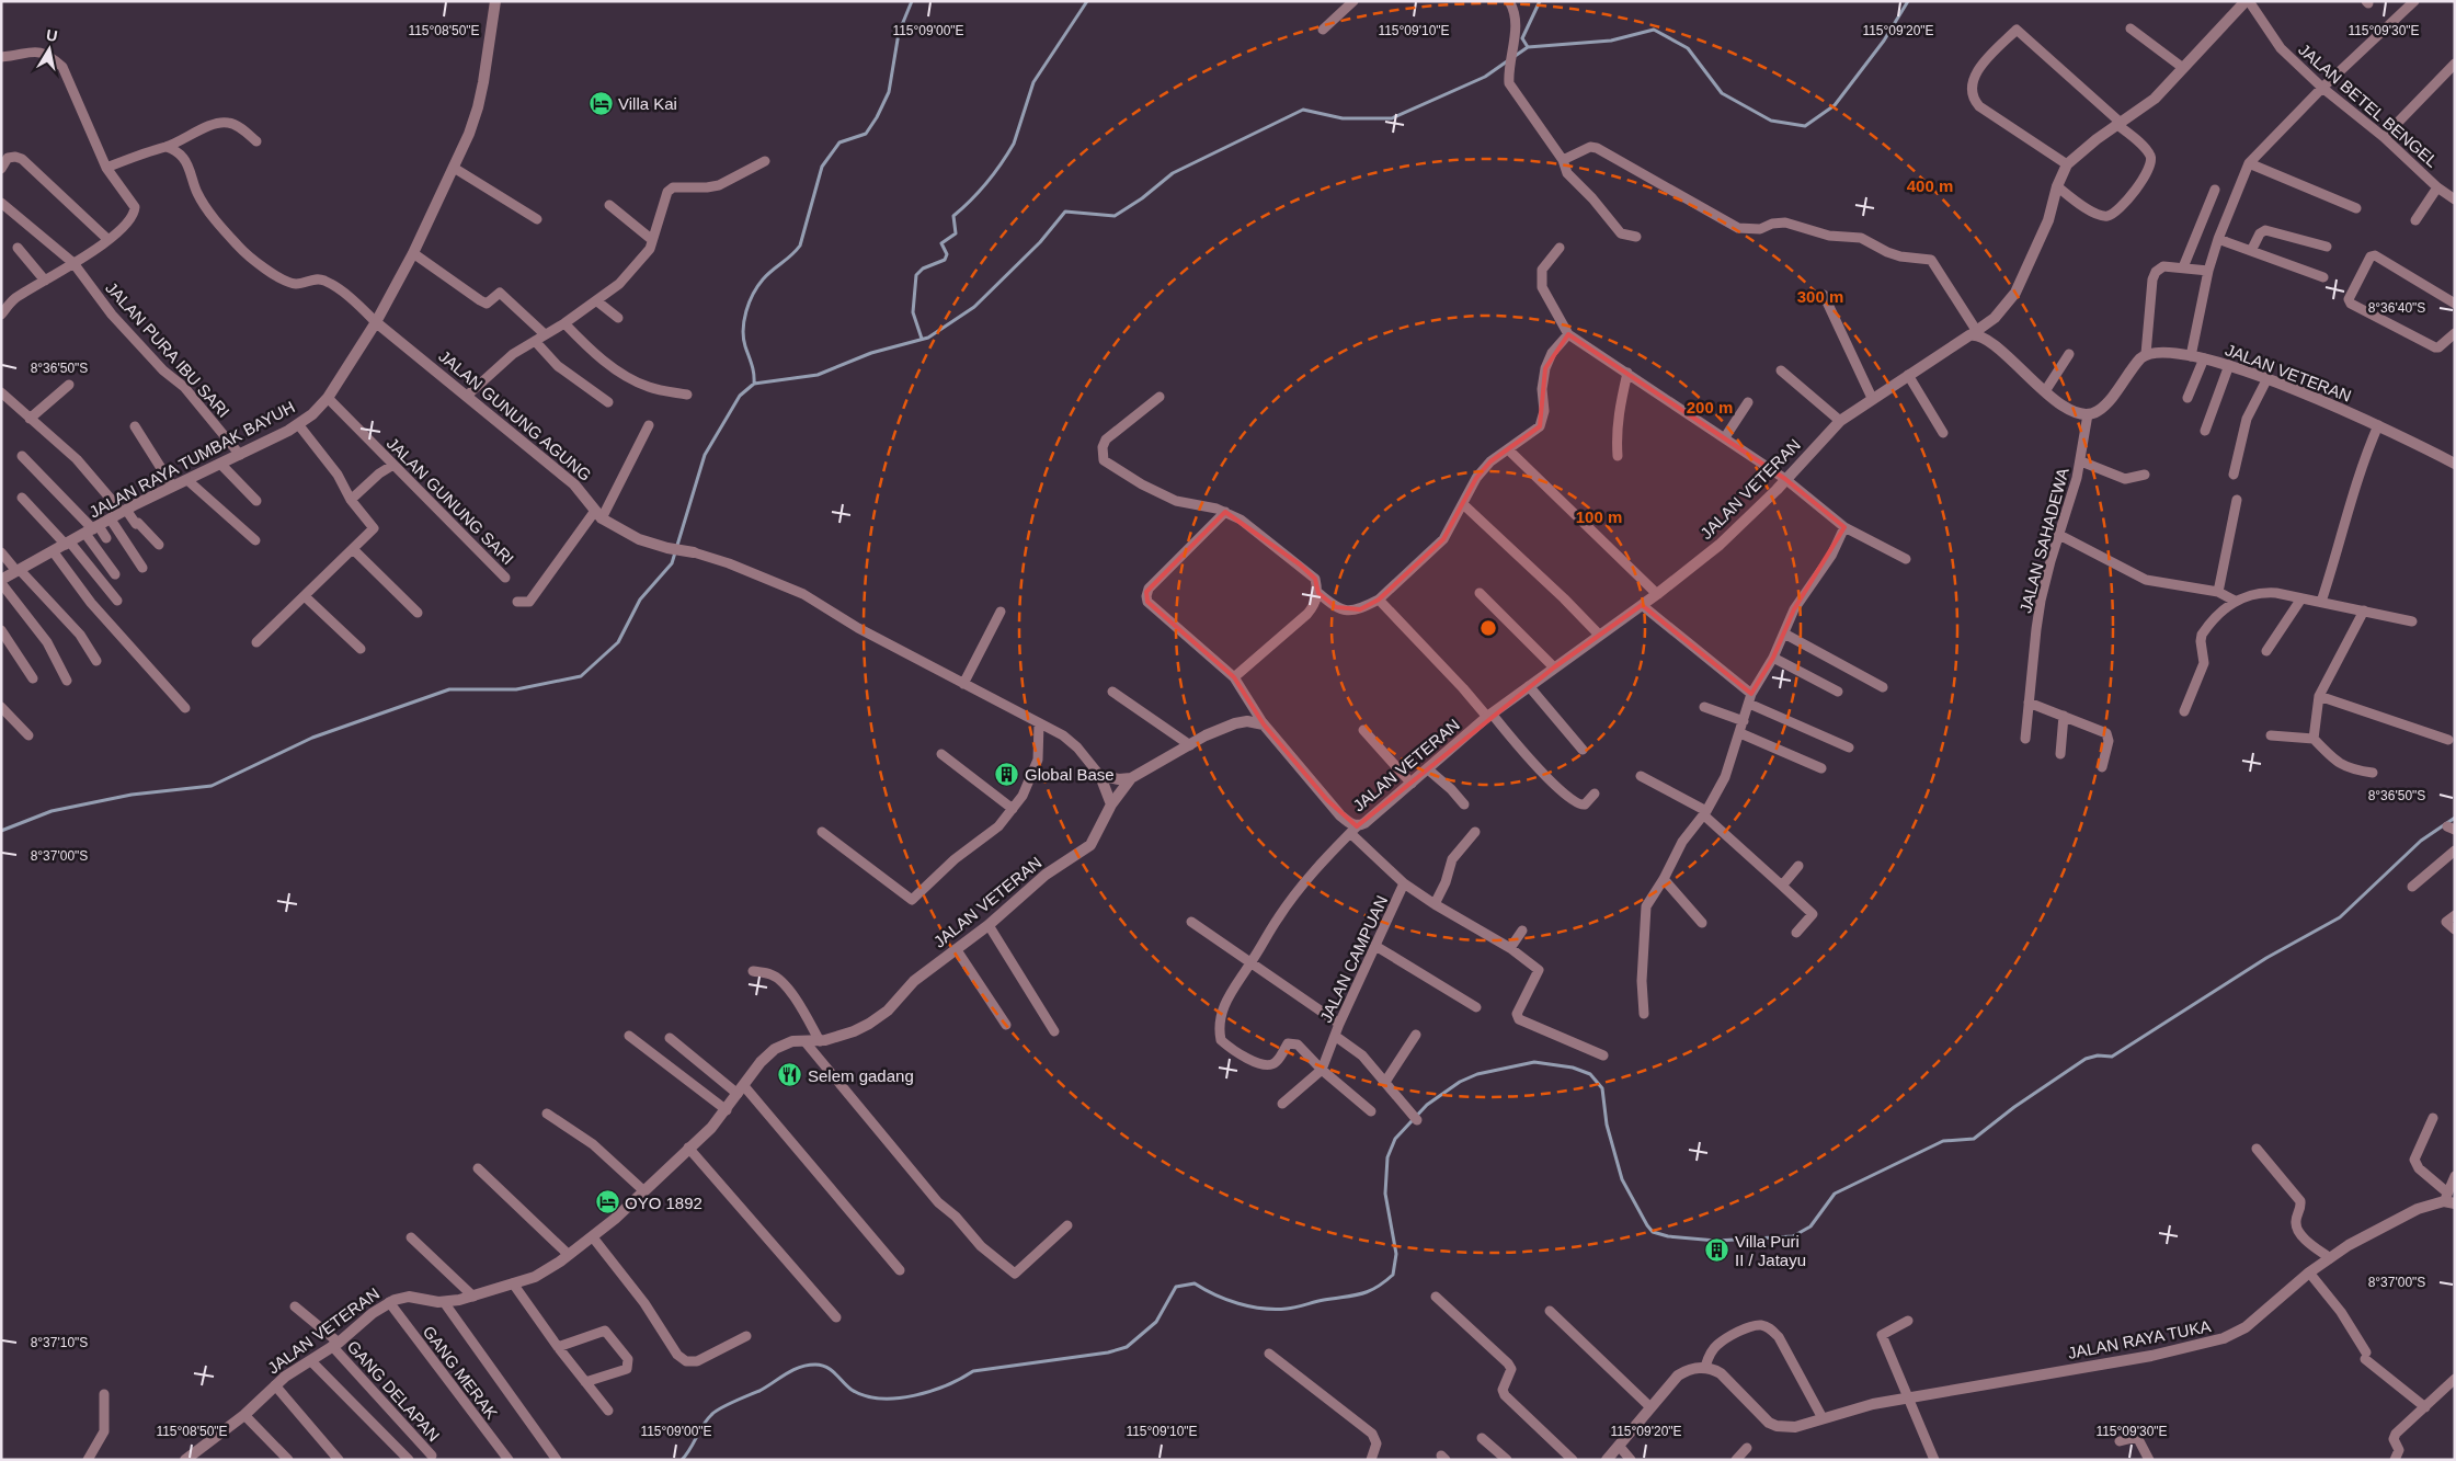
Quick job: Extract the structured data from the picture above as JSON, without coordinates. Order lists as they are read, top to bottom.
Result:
{
  "streets": {
    "street": [
      "JALAN BETEL BENGEL",
      "JALAN PURA IBU SARI",
      "JALAN VETERAN",
      "JALAN GUNUNG AGUNG",
      "JALAN RAYA TUMBAK BAYUH",
      "JALAN GUNUNG SARI",
      "JALAN SAHADEWA",
      "JALAN CAMPUAN",
      "JALAN RAYA TUKA",
      "GANG MERAK",
      "GANG DELAPAN"
    ]
  },
  "crossings": [
    ["JALAN PURA IBU SARI", "JALAN RAYA TUMBAK BAYUH"],
    ["JALAN VETERAN", "JALAN CAMPUAN"],
    ["JALAN VETERAN", "GANG MERAK"],
    ["JALAN VETERAN", "GANG DELAPAN"],
    ["JALAN GUNUNG AGUNG", "JALAN RAYA TUMBAK BAYUH"],
    ["JALAN RAYA TUMBAK BAYUH", "JALAN GUNUNG SARI"]
  ],
  "places": {
    "hotel": ["Villa Kai", "OYO 1892"],
    "building": ["Global Base", "Villa Puri II / Jatayu"],
    "restaurant": ["Selem gadang"]
  },
  "north": "top",
  "coordinates": [
    "115°08'50\"E",
    "115°09'00\"E",
    "115°09'10\"E",
    "115°09'20\"E",
    "115°09'30\"E",
    "8°36'40\"S",
    "8°36'50\"S",
    "8°37'00\"S",
    "8°37'10\"S"
  ],
  "rings": [
    "400 m",
    "300 m",
    "200 m",
    "100 m"
  ]
}
